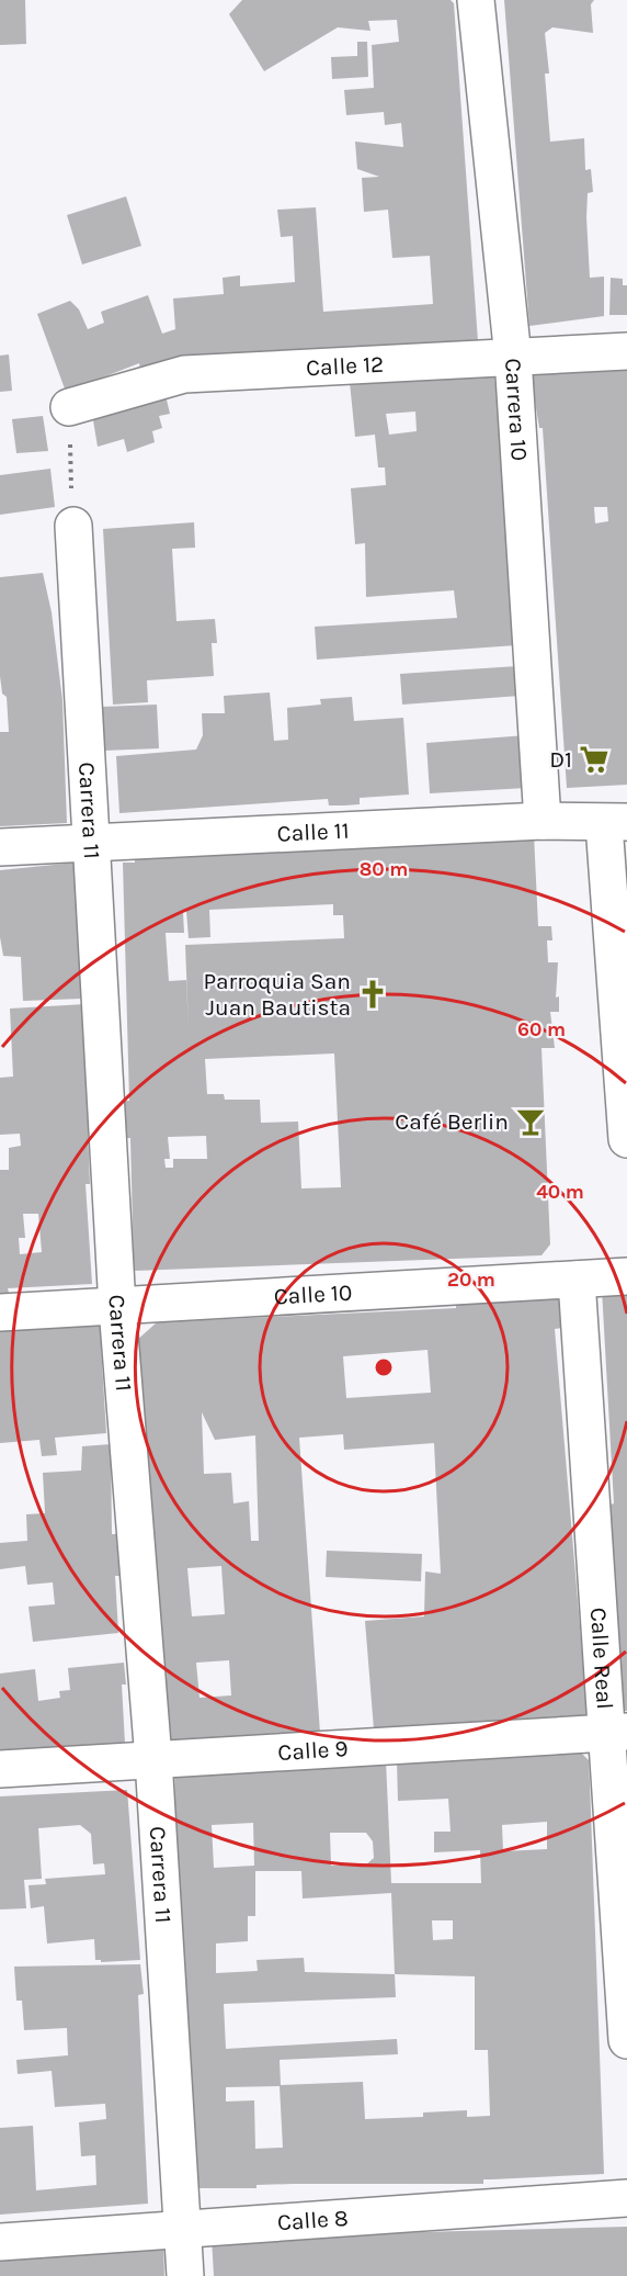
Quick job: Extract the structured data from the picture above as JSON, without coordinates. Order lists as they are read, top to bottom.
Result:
{
  "streets": {
    "street": [
      "Calle 12",
      "Carrera 10",
      "Carrera 11",
      "Calle 11",
      "Calle 10",
      "Calle Real",
      "Calle 9",
      "Calle 8"
    ]
  },
  "crossings": [
    ["Calle 12", "Carrera 10"],
    ["Carrera 10", "Calle 11"],
    ["Carrera 11", "Calle 11"],
    ["Carrera 11", "Calle 10"],
    ["Carrera 11", "Calle 9"],
    ["Carrera 11", "Calle 8"],
    ["Calle 10", "Calle Real"],
    ["Calle Real", "Calle 9"]
  ],
  "places": {
    "supermarket": ["D1"],
    "church": ["Parroquia San Juan Bautista"],
    "bar": ["Café Berlin"]
  },
  "rings": [
    "80 m",
    "60 m",
    "40 m",
    "20 m"
  ]
}
